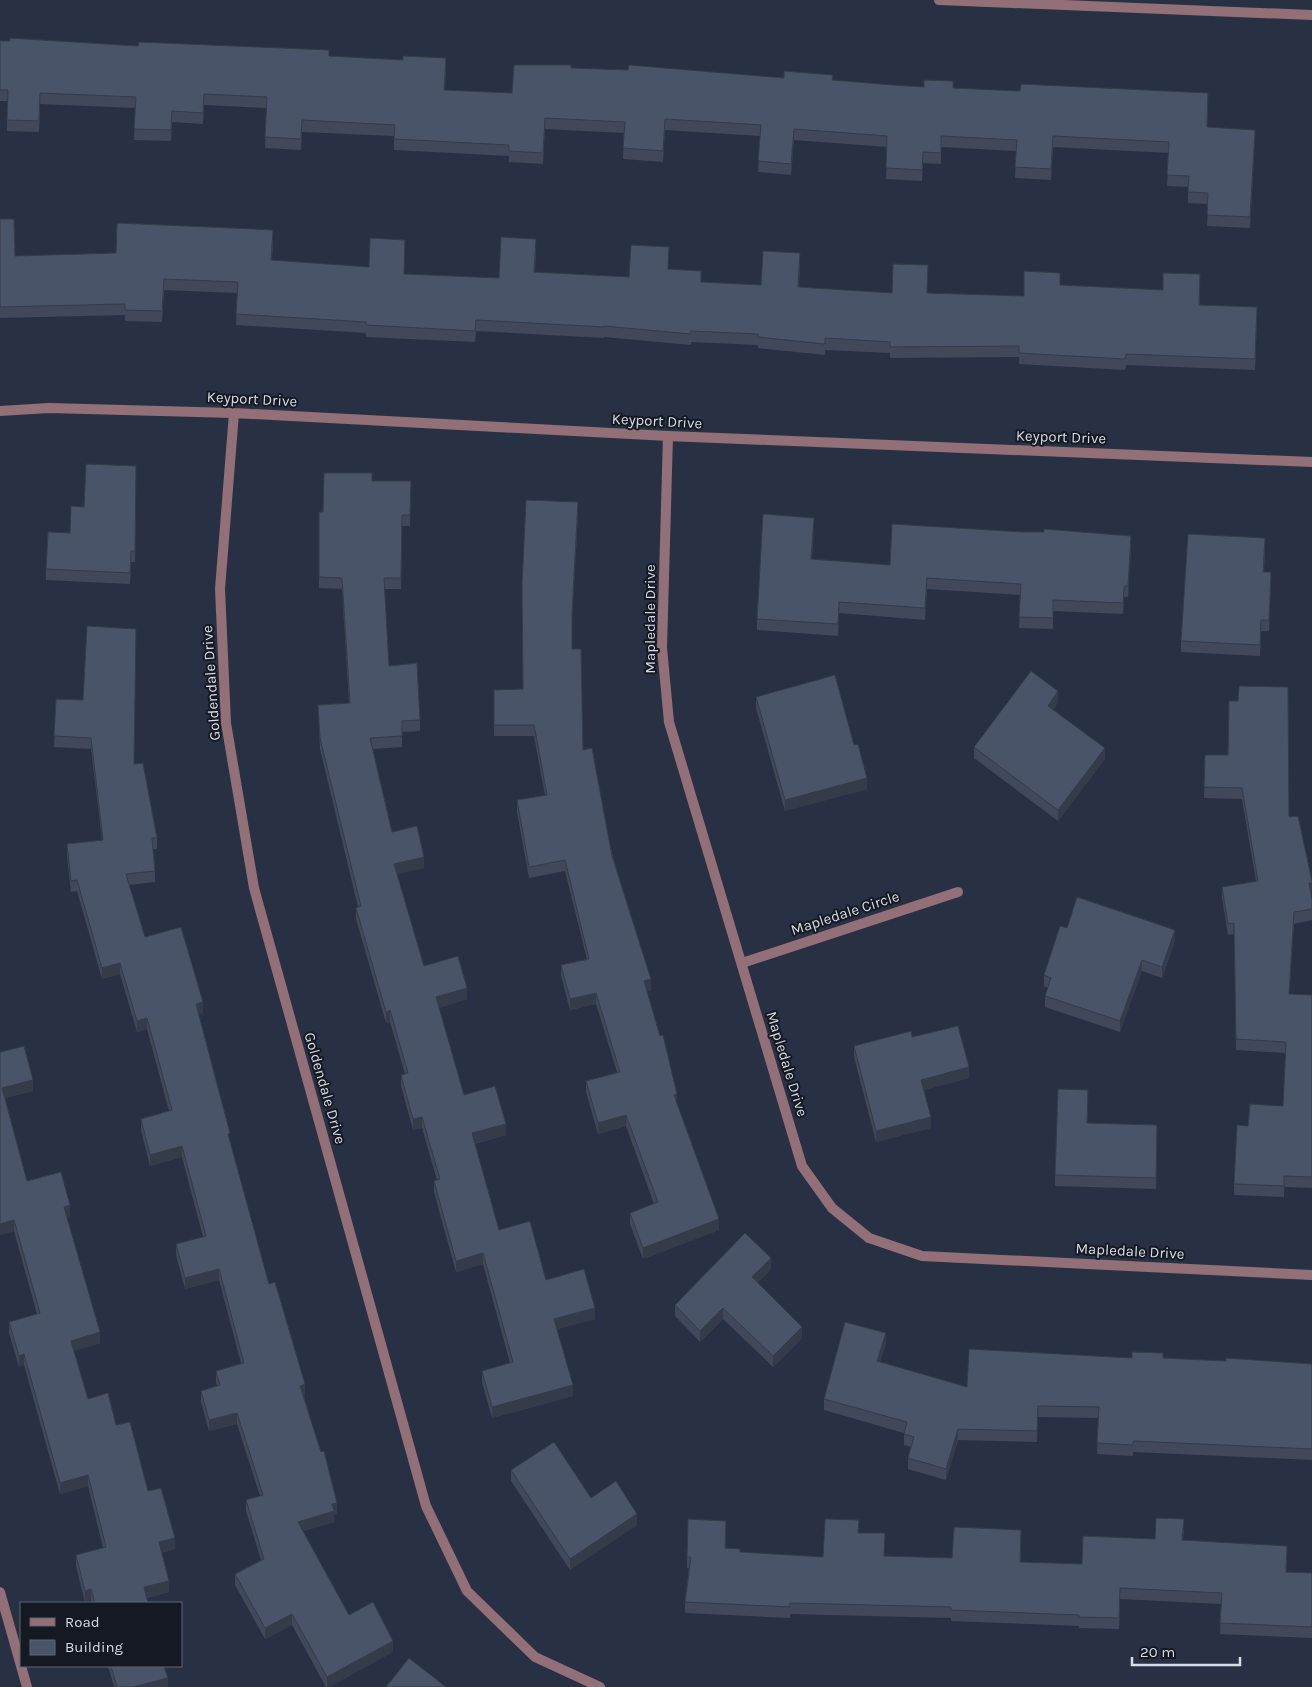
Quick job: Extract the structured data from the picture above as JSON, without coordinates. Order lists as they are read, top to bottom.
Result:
{
  "streets": {
    "street": [
      "Keyport Drive",
      "Mapledale Drive",
      "Goldendale Drive",
      "Mapledale Circle"
    ]
  },
  "crossings": [
    ["Keyport Drive", "Mapledale Drive"],
    ["Keyport Drive", "Goldendale Drive"],
    ["Mapledale Drive", "Mapledale Circle"]
  ],
  "legend": ["Road", "Building"],
  "scale_bar": "20 m"
}
